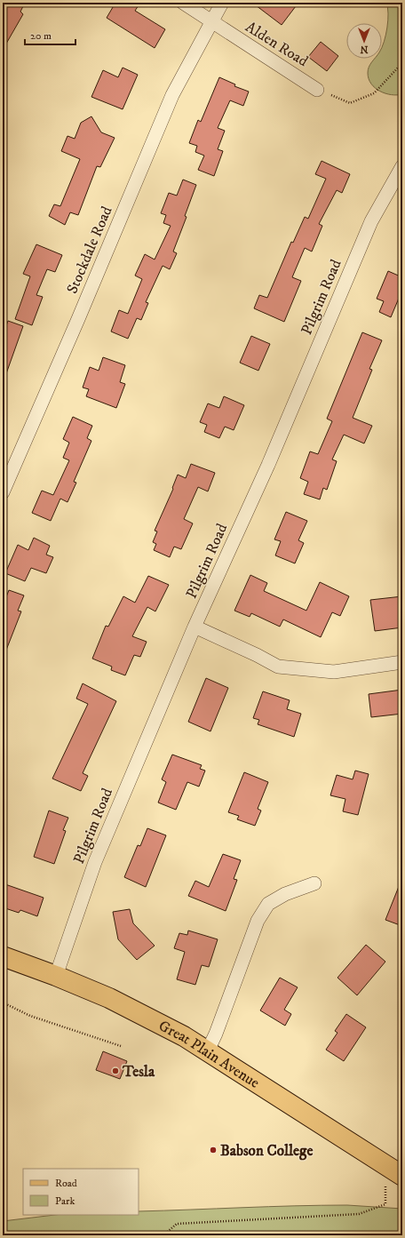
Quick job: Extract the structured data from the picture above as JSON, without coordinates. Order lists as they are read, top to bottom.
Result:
{
  "streets": {
    "main road": ["Great Plain Avenue"],
    "street": ["Alden Road", "Stockdale Road", "Pilgrim Road"]
  },
  "crossings": [
    ["Alden Road", "Stockdale Road"],
    ["Pilgrim Road", "Great Plain Avenue"]
  ],
  "places": ["Tesla", "Babson College"],
  "legend": ["Road", "Park"],
  "scale_bar": "20 m",
  "north": "bottom"
}
